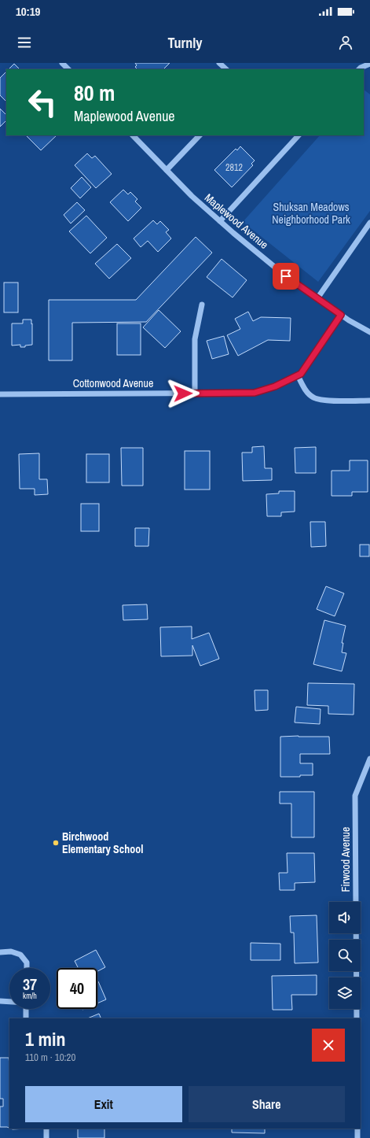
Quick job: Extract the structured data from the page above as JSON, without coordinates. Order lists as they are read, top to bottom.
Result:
{
  "streets": {
    "street": ["Maplewood Avenue", "Cottonwood Avenue", "Firwood Avenue"]
  },
  "crossings": [
    ["Maplewood Avenue", "Cottonwood Avenue"]
  ],
  "parks": ["Shuksan Meadows Neighborhood Park"],
  "places": ["Birchwood Elementary School"],
  "house_numbers": ["2812"],
  "page": {
    "status": "10:19",
    "header": "Turnly",
    "turn": ["80 m", "Maplewood Avenue"],
    "speed": "37 km/h",
    "limit": "40",
    "heading": ["1 min", "110 m · 10:20"],
    "buttons": ["Exit", "Share"]
  }
}
